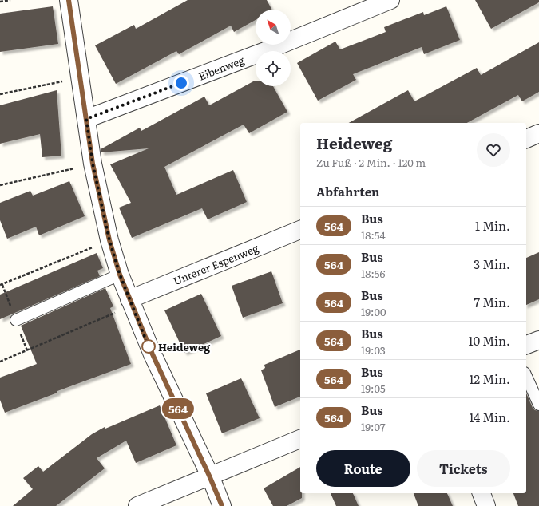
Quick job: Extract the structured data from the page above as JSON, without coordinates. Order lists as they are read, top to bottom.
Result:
{
  "streets": {
    "street": ["Eibenweg", "Unterer Espenweg"]
  },
  "places": ["Heideweg"],
  "lines": ["bus line 564"],
  "north": "top left",
  "page": {
    "on_map": "564",
    "heading": [
      ["Heideweg", "Zu Fuß · 2 Min. · 120 m"],
      "Abfahrten"
    ],
    "list": [
      {
        "mark": "564",
        "name": "Bus",
        "note": "18:54",
        "value": "1 Min."
      },
      {
        "mark": "564",
        "name": "Bus",
        "note": "18:56",
        "value": "3 Min."
      },
      {
        "mark": "564",
        "name": "Bus",
        "note": "19:00",
        "value": "7 Min."
      },
      {
        "mark": "564",
        "name": "Bus",
        "note": "19:03",
        "value": "10 Min."
      },
      {
        "mark": "564",
        "name": "Bus",
        "note": "19:05",
        "value": "12 Min."
      },
      {
        "mark": "564",
        "name": "Bus",
        "note": "19:07",
        "value": "14 Min."
      }
    ],
    "buttons": ["Route", "Tickets"]
  }
}
